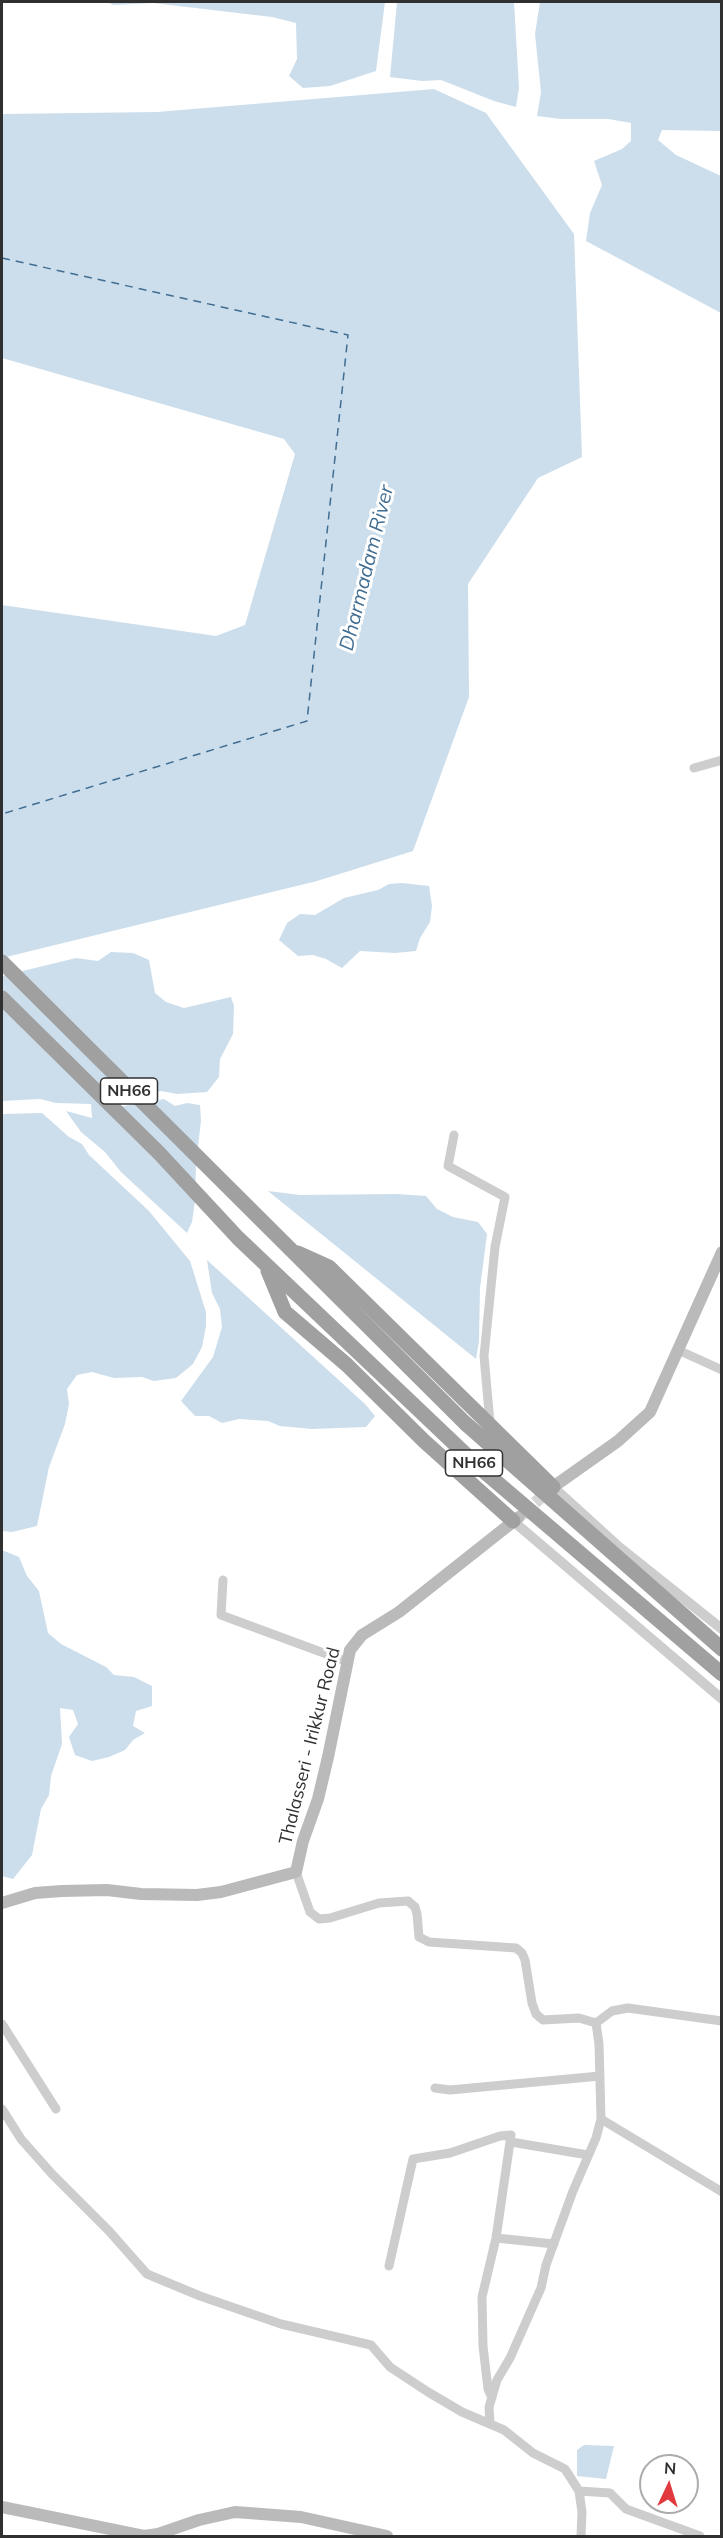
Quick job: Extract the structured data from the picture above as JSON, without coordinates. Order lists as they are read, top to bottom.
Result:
{
  "streets": {
    "highway": ["NH66"],
    "main road": ["Thalasseri - Irikkur Road"]
  },
  "water": ["Dharmadam River"],
  "north": "top"
}
